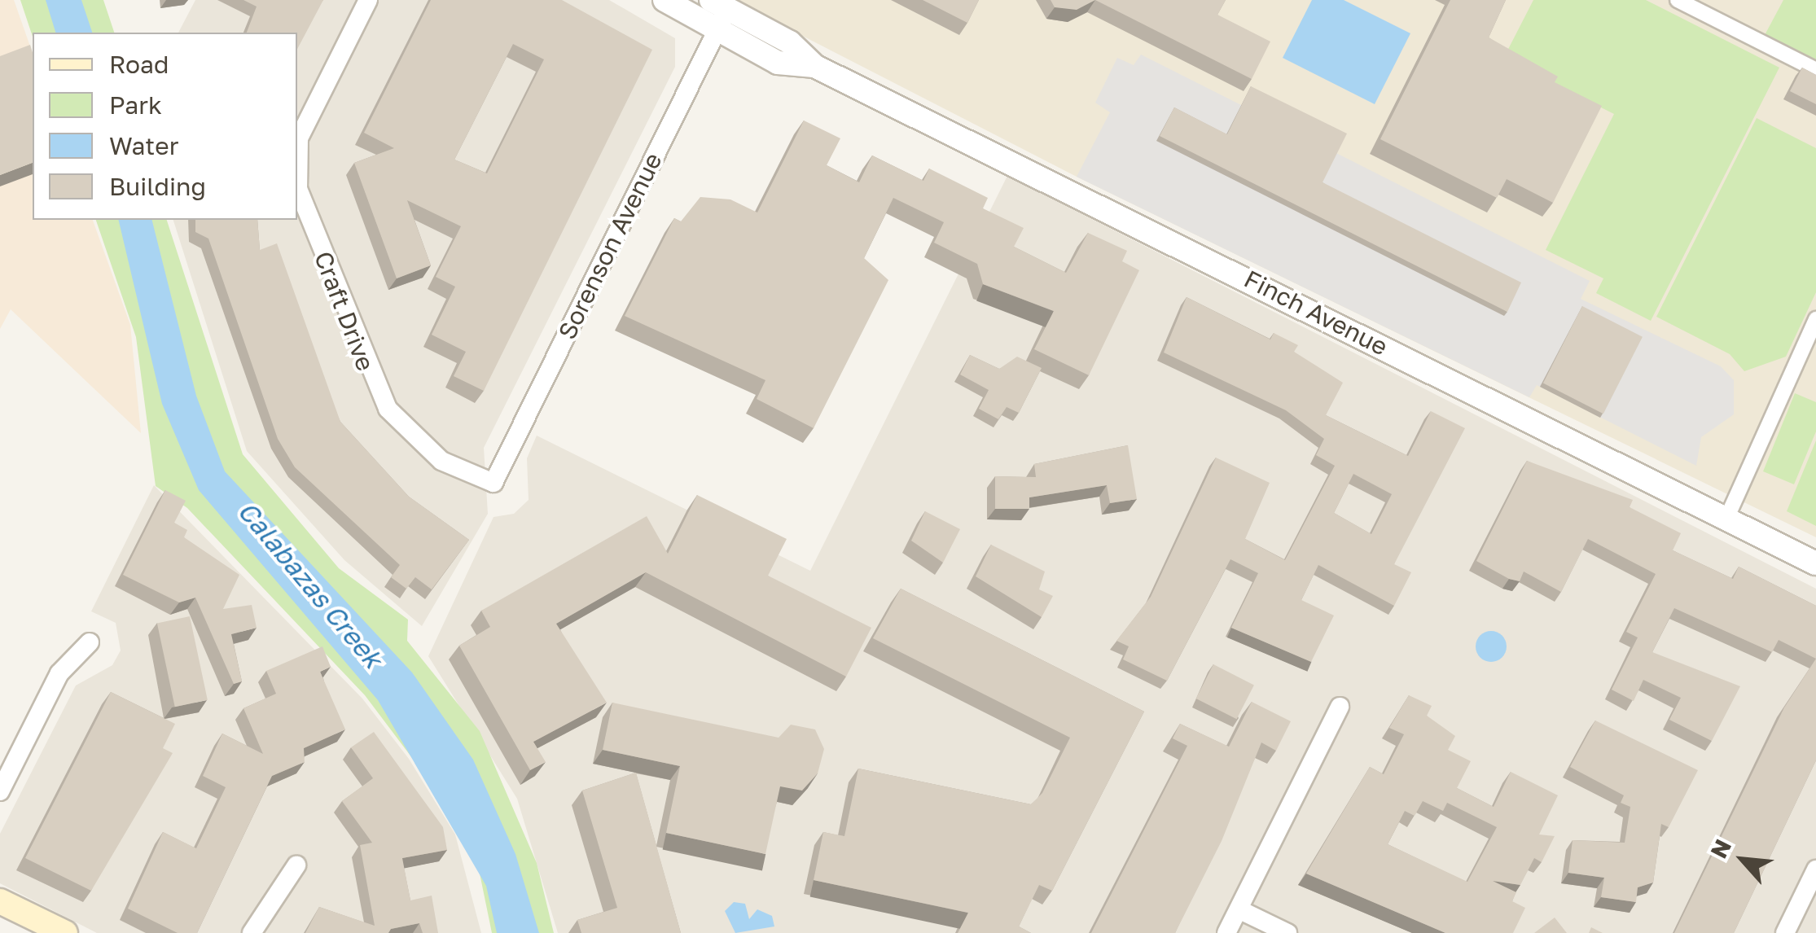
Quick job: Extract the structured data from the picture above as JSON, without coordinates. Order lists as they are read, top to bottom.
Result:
{
  "streets": {
    "street": ["Sorenson Avenue", "Craft Drive", "Finch Avenue"]
  },
  "crossings": [
    ["Sorenson Avenue", "Craft Drive"],
    ["Sorenson Avenue", "Finch Avenue"]
  ],
  "water": ["Calabazas Creek"],
  "legend": [
    "Road",
    "Park",
    "Water",
    "Building"
  ],
  "north": "top left"
}
